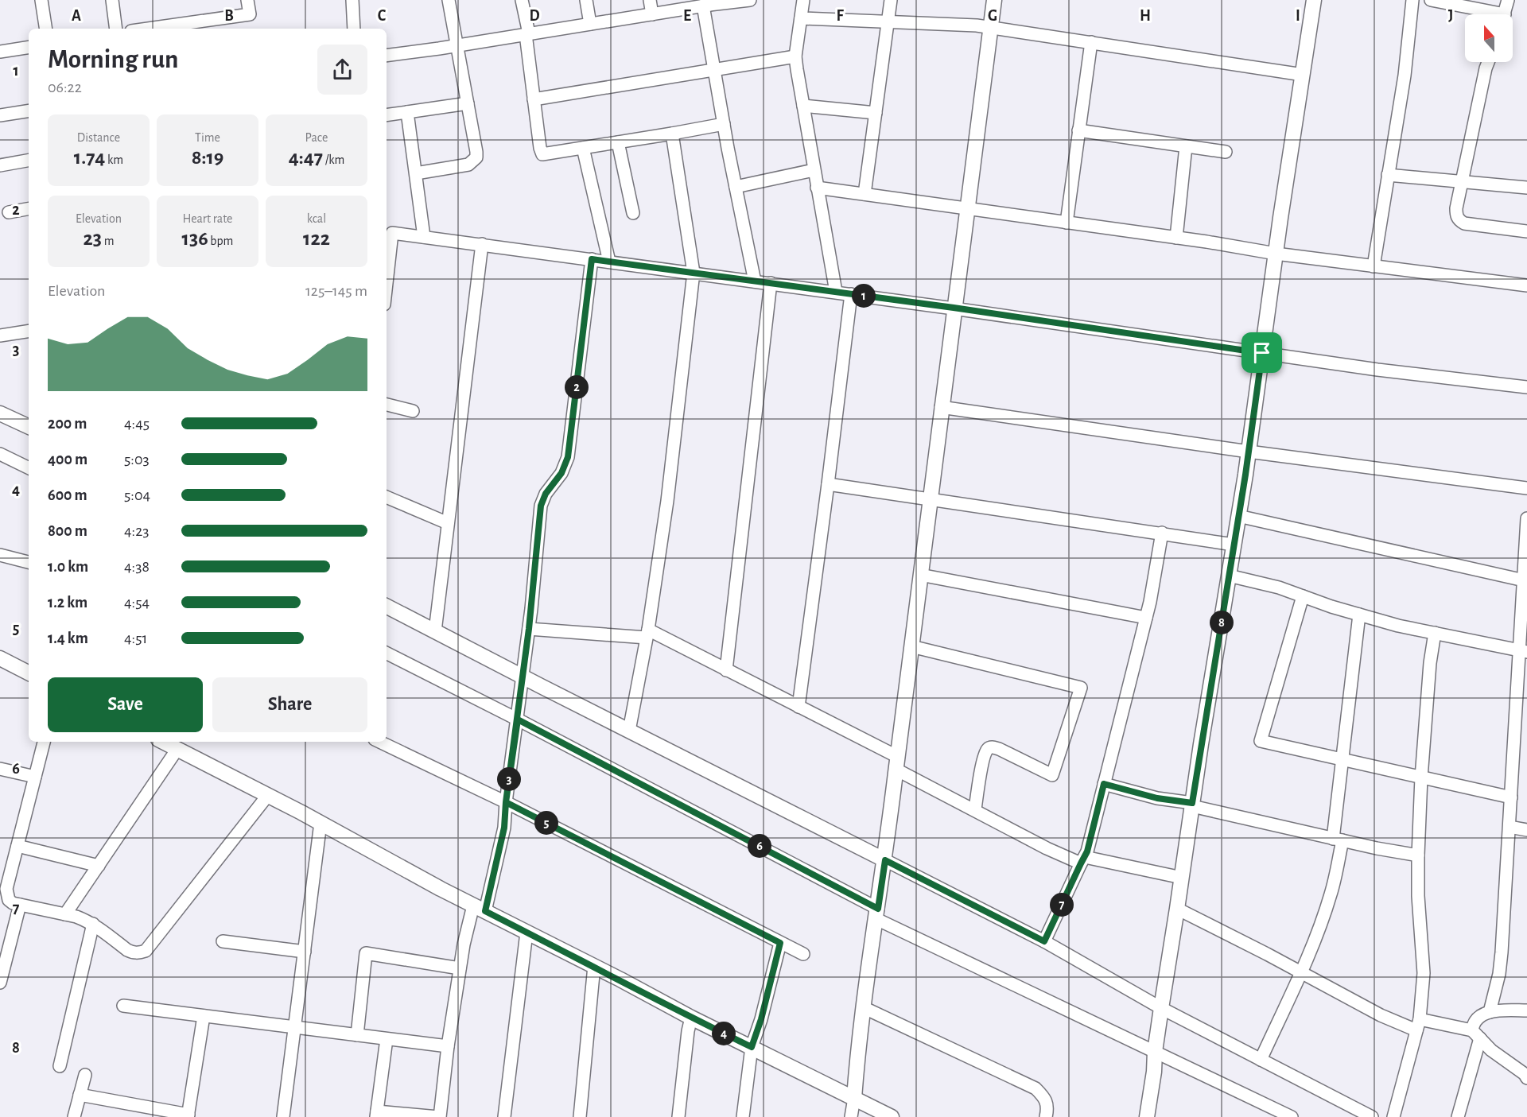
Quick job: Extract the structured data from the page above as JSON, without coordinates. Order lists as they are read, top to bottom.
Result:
{
  "north": "top",
  "page": {
    "heading": ["Morning run", "06:22"],
    "stats": [
      ["Distance", "1.74 km"],
      ["Time", "8:19"],
      ["Pace", "4:47 /km"],
      ["Elevation", "23 m"],
      ["Heart rate", "136 bpm"],
      ["kcal", "122"]
    ],
    "chart": ["Elevation", "125–145 m"],
    "pins": [
      "1",
      "2",
      "8",
      "3",
      "5",
      "6",
      "7",
      "4"
    ],
    "list": [
      {
        "name": "200 m",
        "note": "4:45"
      },
      {
        "name": "400 m",
        "note": "5:03"
      },
      {
        "name": "600 m",
        "note": "5:04"
      },
      {
        "name": "800 m",
        "note": "4:23"
      },
      {
        "name": "1.0 km",
        "note": "4:38"
      },
      {
        "name": "1.2 km",
        "note": "4:54"
      },
      {
        "name": "1.4 km",
        "note": "4:51"
      }
    ],
    "buttons": ["Save", "Share"]
  },
  "grid": {
    "columns": [
      "A",
      "B",
      "C",
      "D",
      "E",
      "F",
      "G",
      "H",
      "I",
      "J"
    ],
    "rows": [
      "1",
      "2",
      "3",
      "4",
      "5",
      "6",
      "7",
      "8"
    ]
  }
}
